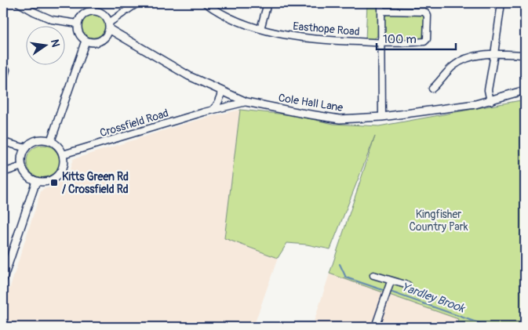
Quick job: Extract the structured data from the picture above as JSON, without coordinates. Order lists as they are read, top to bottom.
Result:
{
  "streets": {
    "street": ["Easthope Road", "Cole Hall Lane", "Crossfield Road"]
  },
  "crossings": [
    ["Cole Hall Lane", "Crossfield Road"]
  ],
  "water": ["Yardley Brook"],
  "parks": ["Kingfisher Country Park"],
  "places": {
    "transit": ["Kitts Green Rd / Crossfield Rd"]
  },
  "scale_bar": "100 m",
  "north": "right"
}
